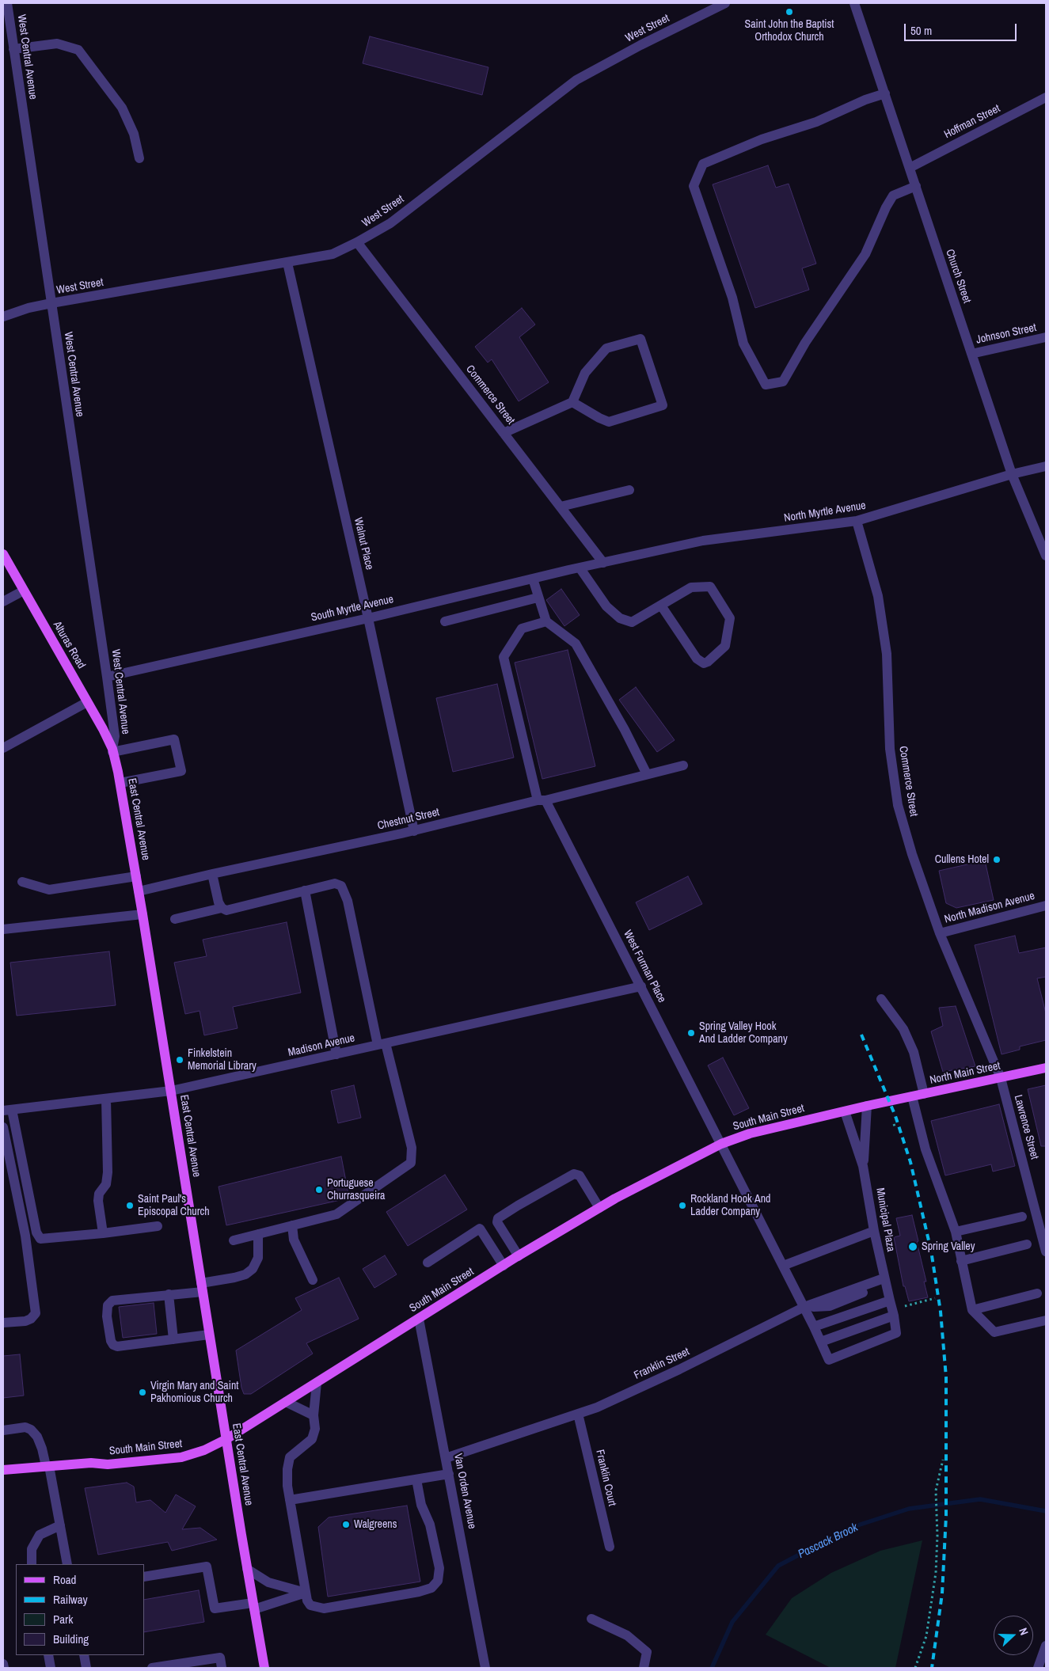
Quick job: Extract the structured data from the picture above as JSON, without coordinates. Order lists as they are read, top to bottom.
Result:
{
  "streets": {
    "main road": [
      "Alturas Road",
      "East Central Avenue",
      "North Main Street",
      "South Main Street"
    ],
    "street": [
      "West Street",
      "West Central Avenue",
      "Hoffman Street",
      "Church Street",
      "Johnson Street",
      "Commerce Street",
      "North Myrtle Avenue",
      "Walnut Place",
      "South Myrtle Avenue",
      "Chestnut Street",
      "North Madison Avenue",
      "West Furman Place",
      "Madison Avenue",
      "Lawrence Street",
      "Municipal Plaza",
      "Franklin Street",
      "Franklin Court",
      "Van Orden Avenue"
    ]
  },
  "crossings": [
    ["West Street", "West Central Avenue"],
    ["West Street", "Commerce Street"],
    ["West Street", "Walnut Place"],
    ["West Central Avenue", "South Myrtle Avenue"],
    ["West Central Avenue", "Alturas Road"],
    ["West Central Avenue", "East Central Avenue"],
    ["Hoffman Street", "Church Street"],
    ["Church Street", "Johnson Street"],
    ["Church Street", "North Myrtle Avenue"],
    ["Commerce Street", "North Myrtle Avenue"],
    ["Commerce Street", "South Myrtle Avenue"],
    ["Commerce Street", "North Madison Avenue"],
    ["Commerce Street", "North Main Street"],
    ["Commerce Street", "Lawrence Street"],
    ["North Myrtle Avenue", "South Myrtle Avenue"],
    ["Walnut Place", "South Myrtle Avenue"],
    ["Walnut Place", "Chestnut Street"],
    ["Alturas Road", "East Central Avenue"],
    ["East Central Avenue", "Chestnut Street"],
    ["East Central Avenue", "Madison Avenue"],
    ["East Central Avenue", "South Main Street"],
    ["Chestnut Street", "West Furman Place"],
    ["West Furman Place", "Madison Avenue"],
    ["West Furman Place", "South Main Street"],
    ["West Furman Place", "Municipal Plaza"],
    ["West Furman Place", "Franklin Street"],
    ["North Main Street", "South Main Street"],
    ["North Main Street", "Lawrence Street"],
    ["South Main Street", "Municipal Plaza"],
    ["South Main Street", "Van Orden Avenue"],
    ["Municipal Plaza", "Franklin Street"],
    ["Franklin Street", "Franklin Court"],
    ["Franklin Street", "Van Orden Avenue"]
  ],
  "water": ["Pascack Brook"],
  "places": [
    "Saint John the Baptist Orthodox Church",
    "Cullens Hotel",
    "Spring Valley Hook And Ladder Company",
    "Finkelstein Memorial Library",
    "Portuguese Churrasqueira",
    "Saint Paul's Episcopal Church",
    "Rockland Hook And Ladder Company",
    "Spring Valley",
    "Virgin Mary and Saint Pakhomious Church",
    "Walgreens"
  ],
  "legend": [
    "Road",
    "Railway",
    "Park",
    "Building"
  ],
  "scale_bar": "50 m",
  "north": "right"
}
